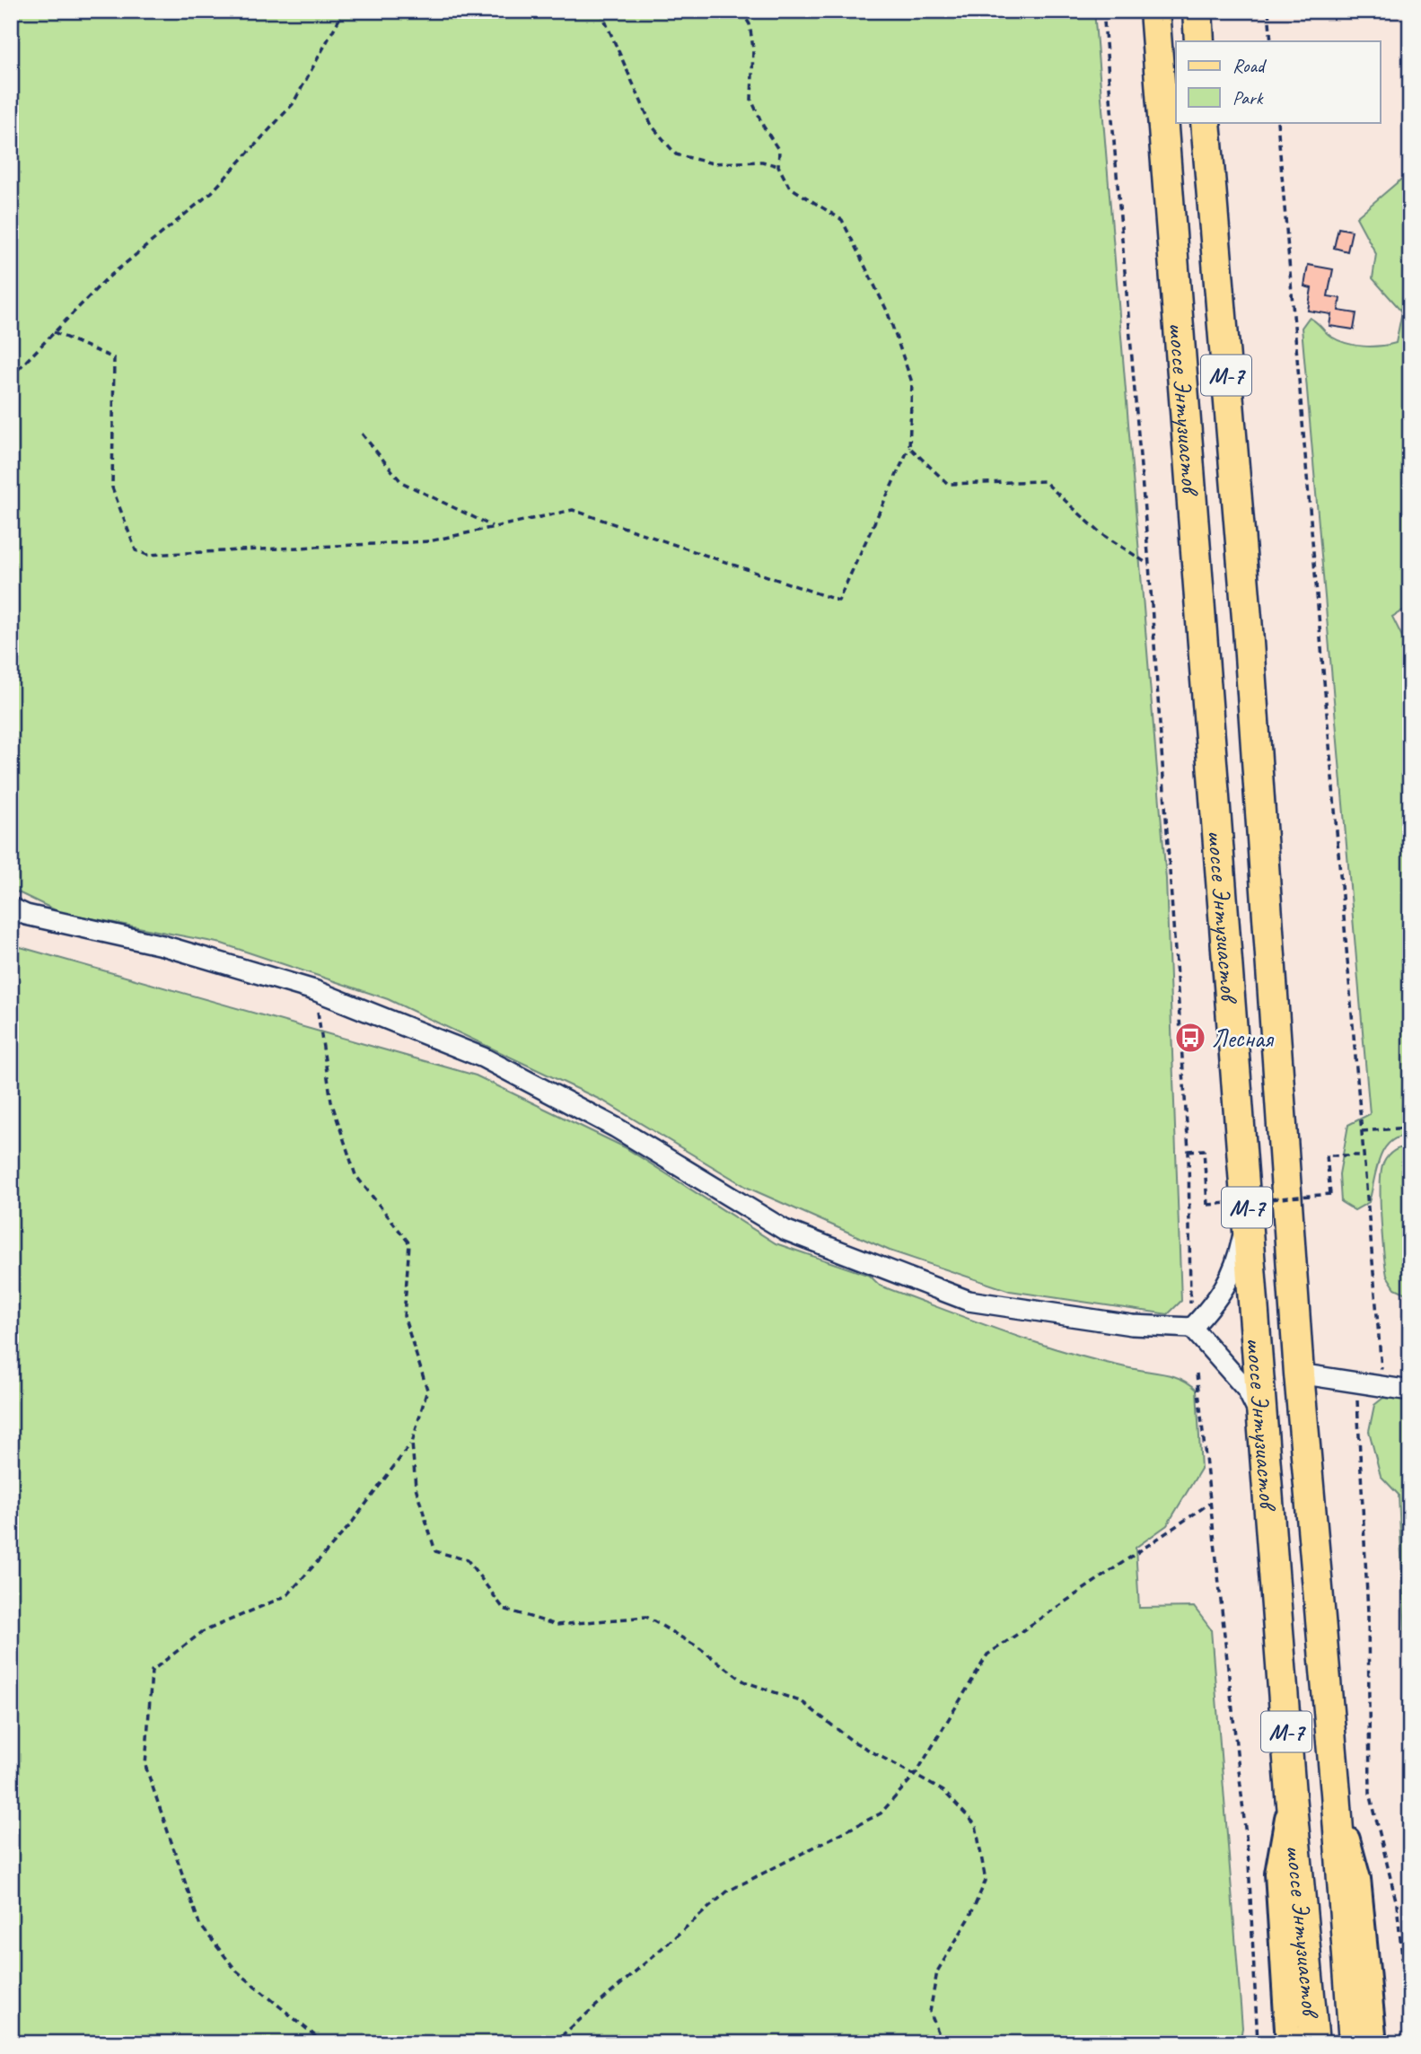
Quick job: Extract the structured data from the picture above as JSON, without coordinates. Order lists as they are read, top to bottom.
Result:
{
  "streets": {
    "highway": ["М-7", "шоссе Энтузиастов"]
  },
  "places": {
    "bus stop": ["Лесная"]
  },
  "legend": ["Road", "Park"]
}
